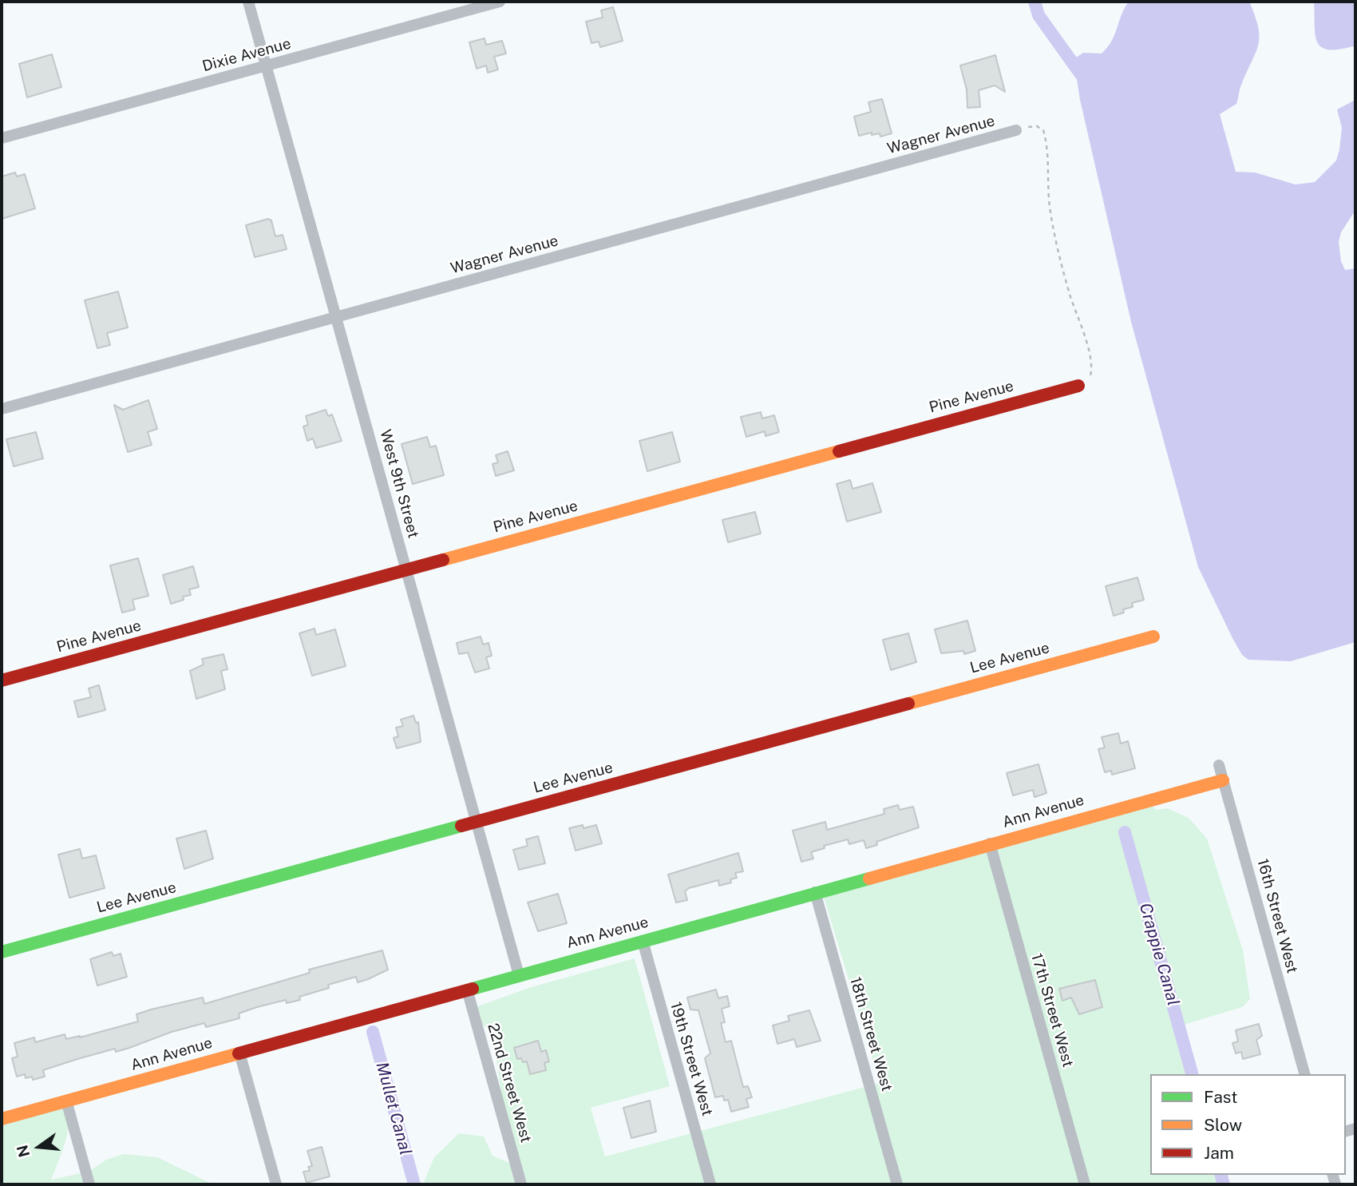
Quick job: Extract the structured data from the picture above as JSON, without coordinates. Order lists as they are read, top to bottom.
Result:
{
  "streets": {
    "street": [
      "Dixie Avenue",
      "Wagner Avenue",
      "Pine Avenue",
      "West 9th Street",
      "Lee Avenue",
      "Ann Avenue",
      "16th Street West",
      "17th Street West",
      "18th Street West",
      "19th Street West",
      "22nd Street West"
    ]
  },
  "crossings": [
    ["Dixie Avenue", "West 9th Street"],
    ["Wagner Avenue", "West 9th Street"],
    ["Pine Avenue", "West 9th Street"],
    ["West 9th Street", "Lee Avenue"],
    ["West 9th Street", "Ann Avenue"],
    ["Ann Avenue", "16th Street West"],
    ["Ann Avenue", "17th Street West"],
    ["Ann Avenue", "18th Street West"],
    ["Ann Avenue", "19th Street West"],
    ["Ann Avenue", "22nd Street West"]
  ],
  "water": ["Crappie Canal", "Mullet Canal"],
  "legend": ["Fast", "Slow", "Jam"],
  "north": "left"
}
